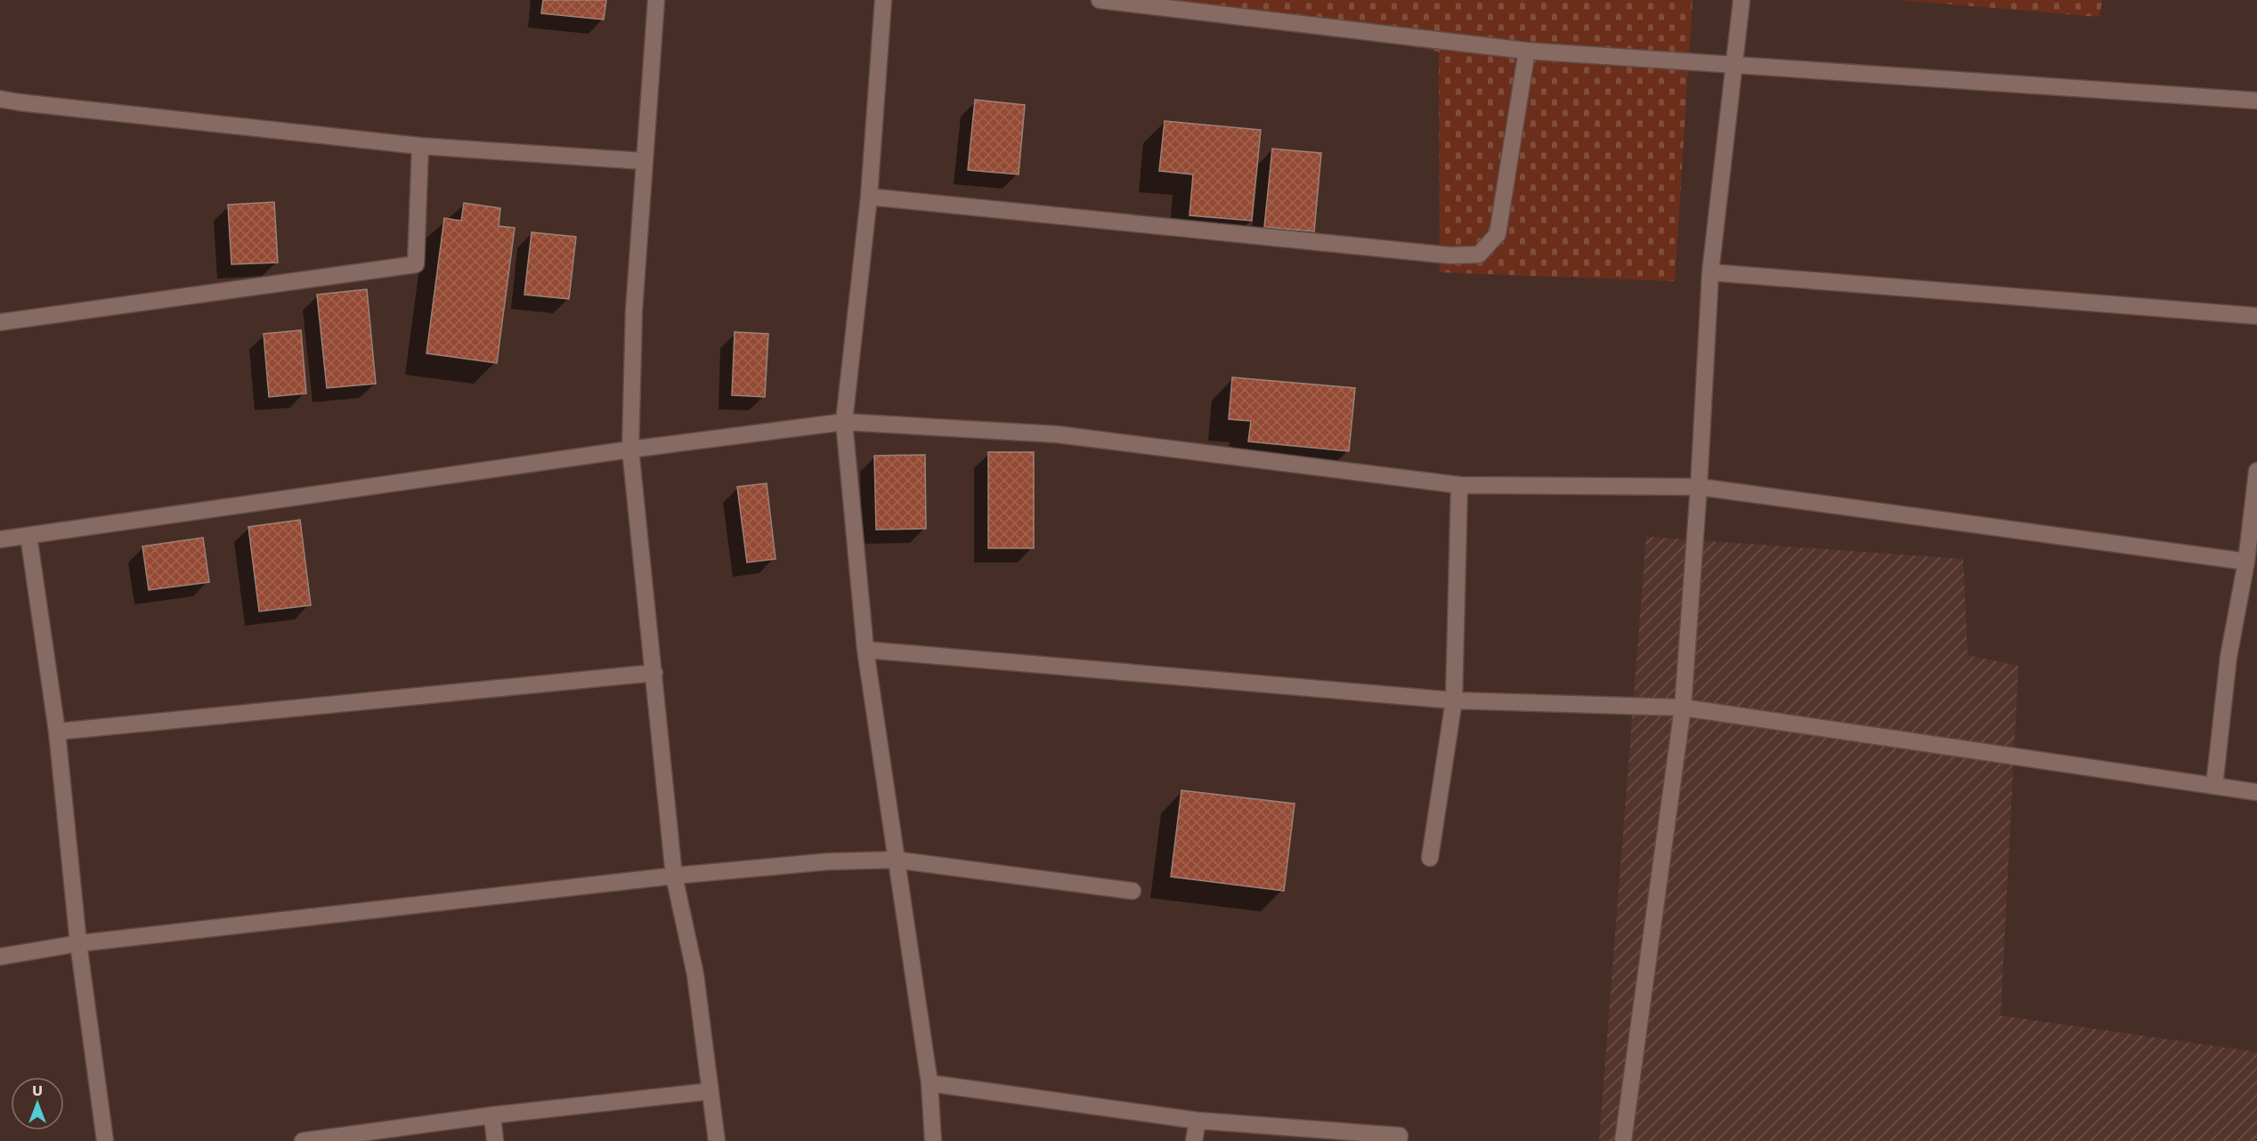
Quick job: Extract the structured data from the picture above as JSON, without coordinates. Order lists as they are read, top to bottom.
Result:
{
  "north": "top"
}
